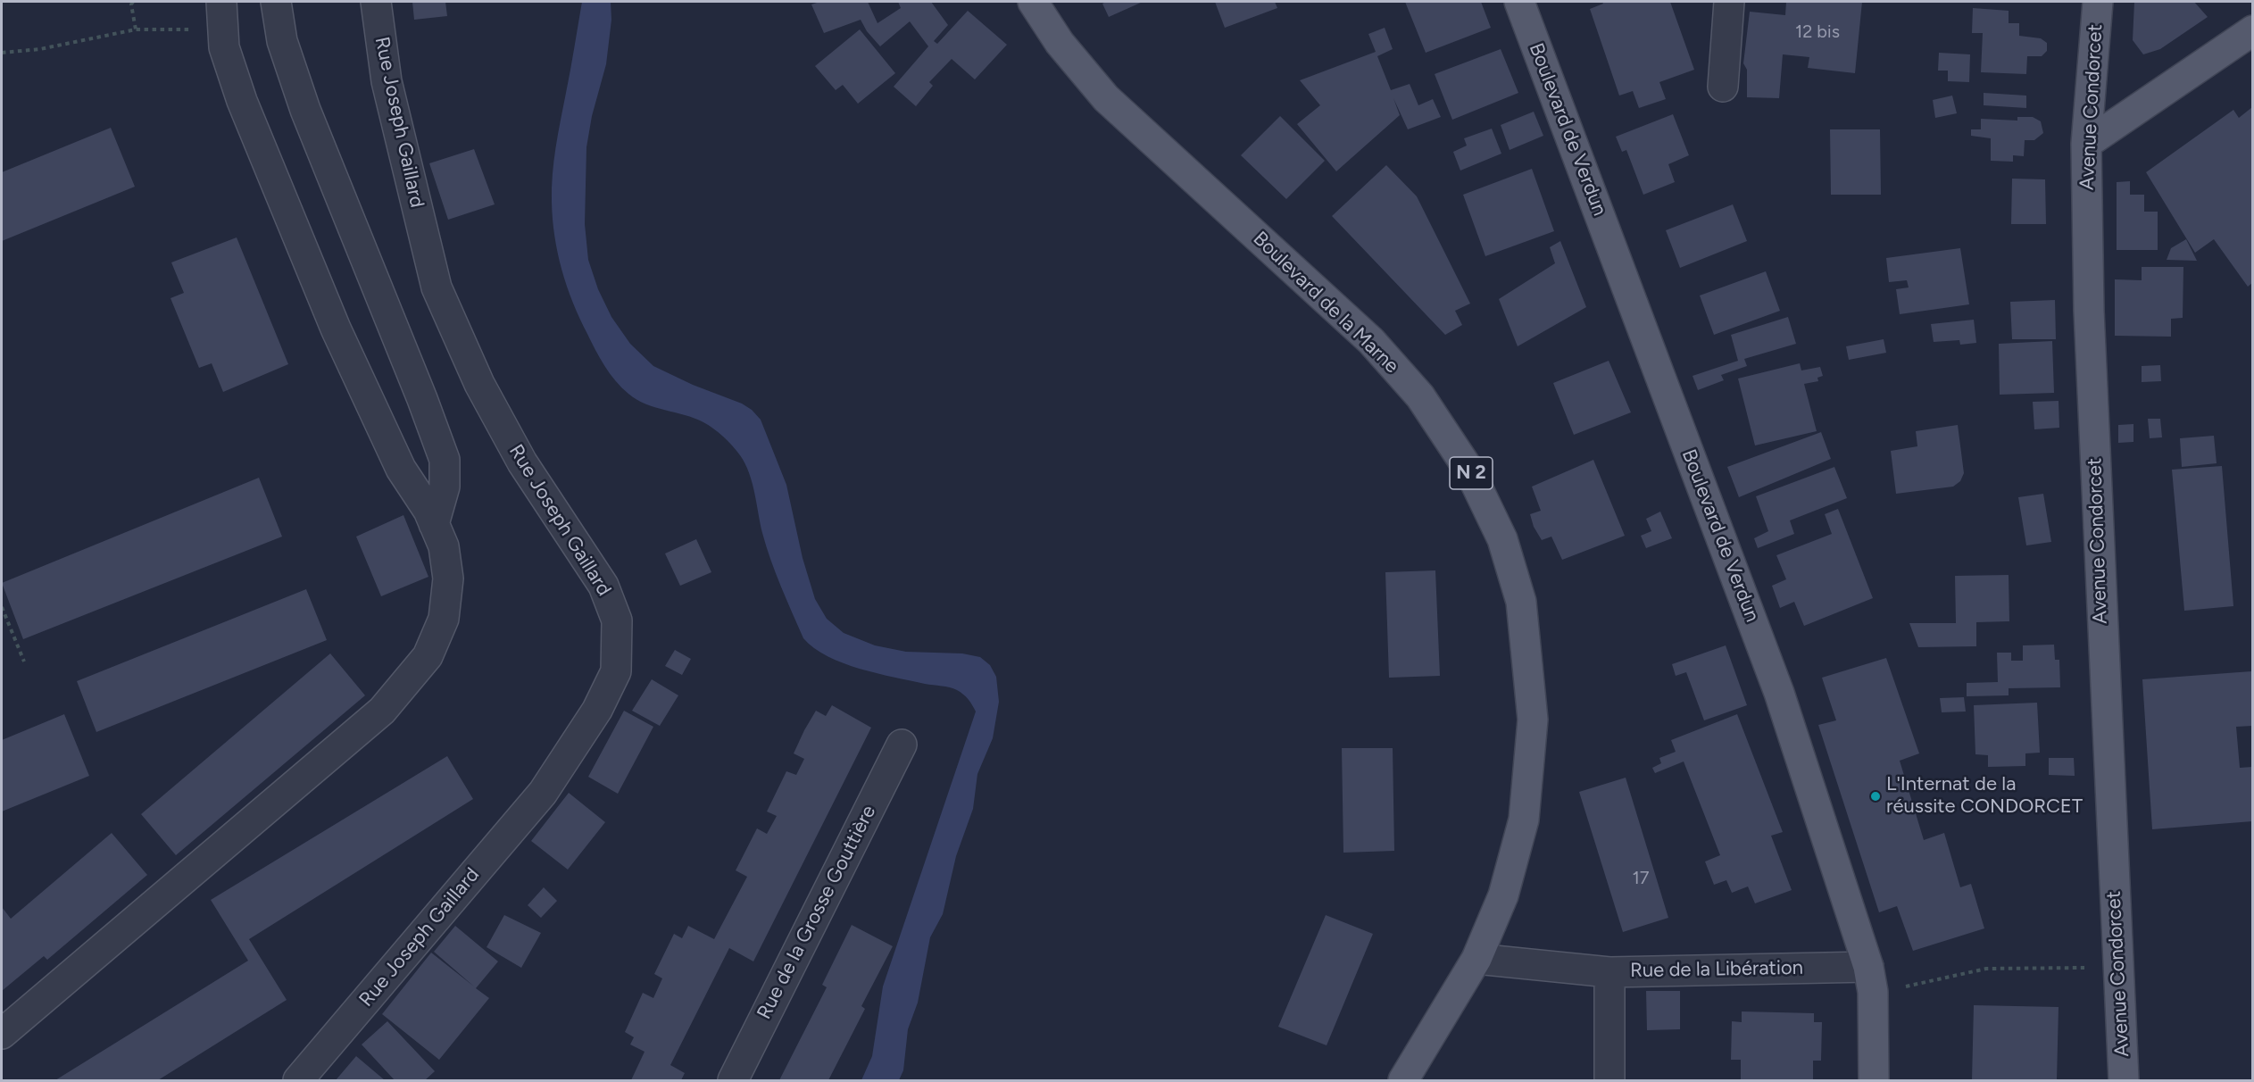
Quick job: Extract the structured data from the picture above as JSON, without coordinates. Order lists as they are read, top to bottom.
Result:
{
  "streets": {
    "main road": [
      "Avenue Condorcet",
      "Boulevard de Verdun",
      "Boulevard de la Marne",
      "N 2"
    ],
    "street": ["Rue Joseph Gaillard", "Rue de la Grosse Gouttière", "Rue de la Libération"]
  },
  "crossings": [
    ["Boulevard de Verdun", "Rue de la Libération"]
  ],
  "places": ["L'Internat de la réussite CONDORCET"],
  "house_numbers": ["12 bis", "17"]
}
